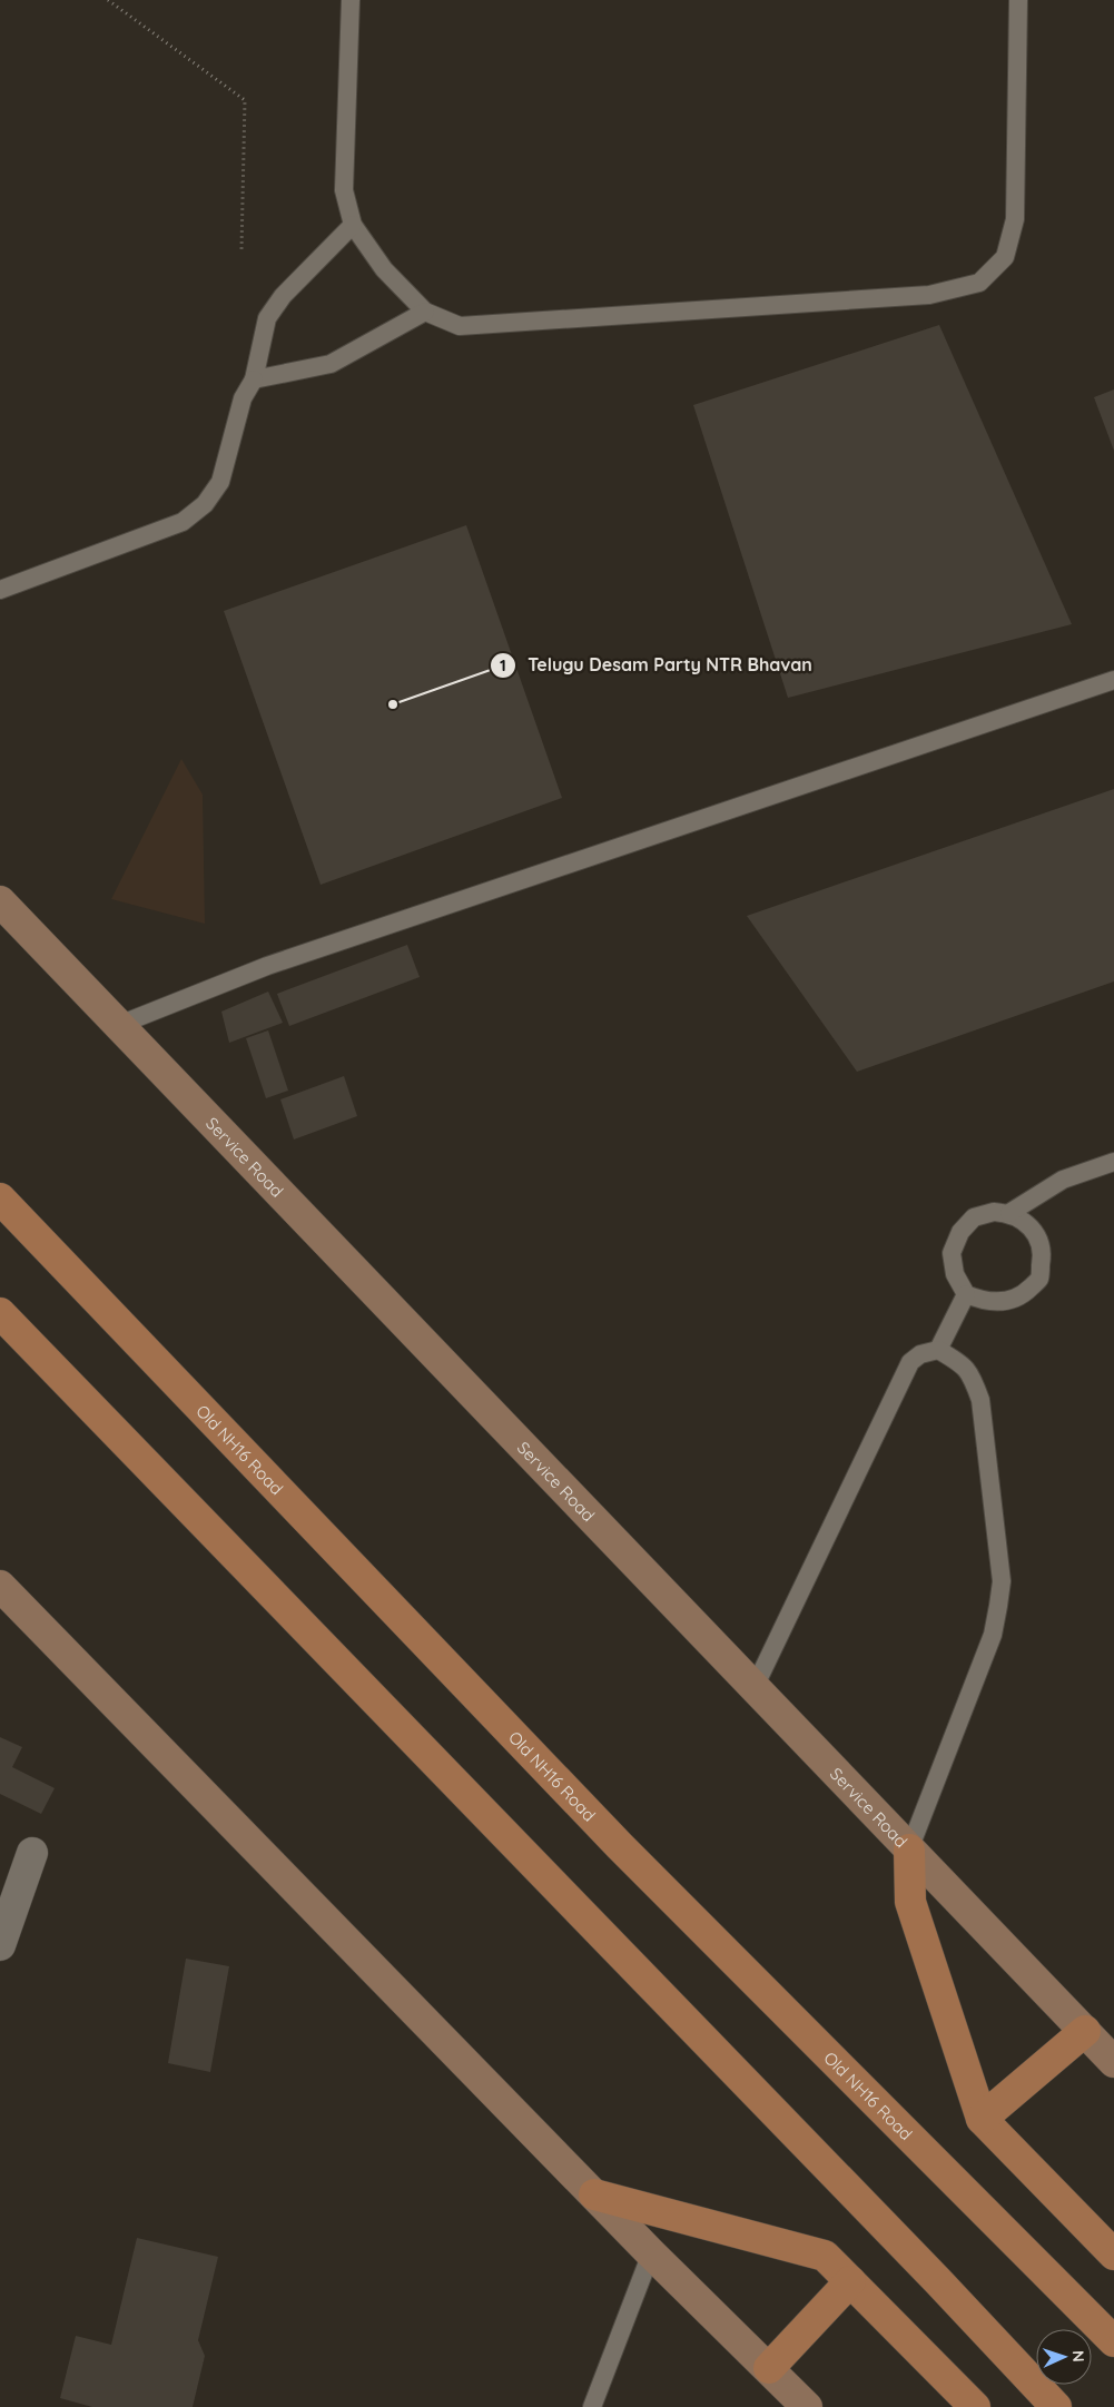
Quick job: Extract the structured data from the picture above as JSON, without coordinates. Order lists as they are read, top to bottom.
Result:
{
  "streets": {
    "main road": ["Old NH16 Road"],
    "street": ["Service Road"]
  },
  "places": ["Telugu Desam Party NTR Bhavan"],
  "north": "right"
}
